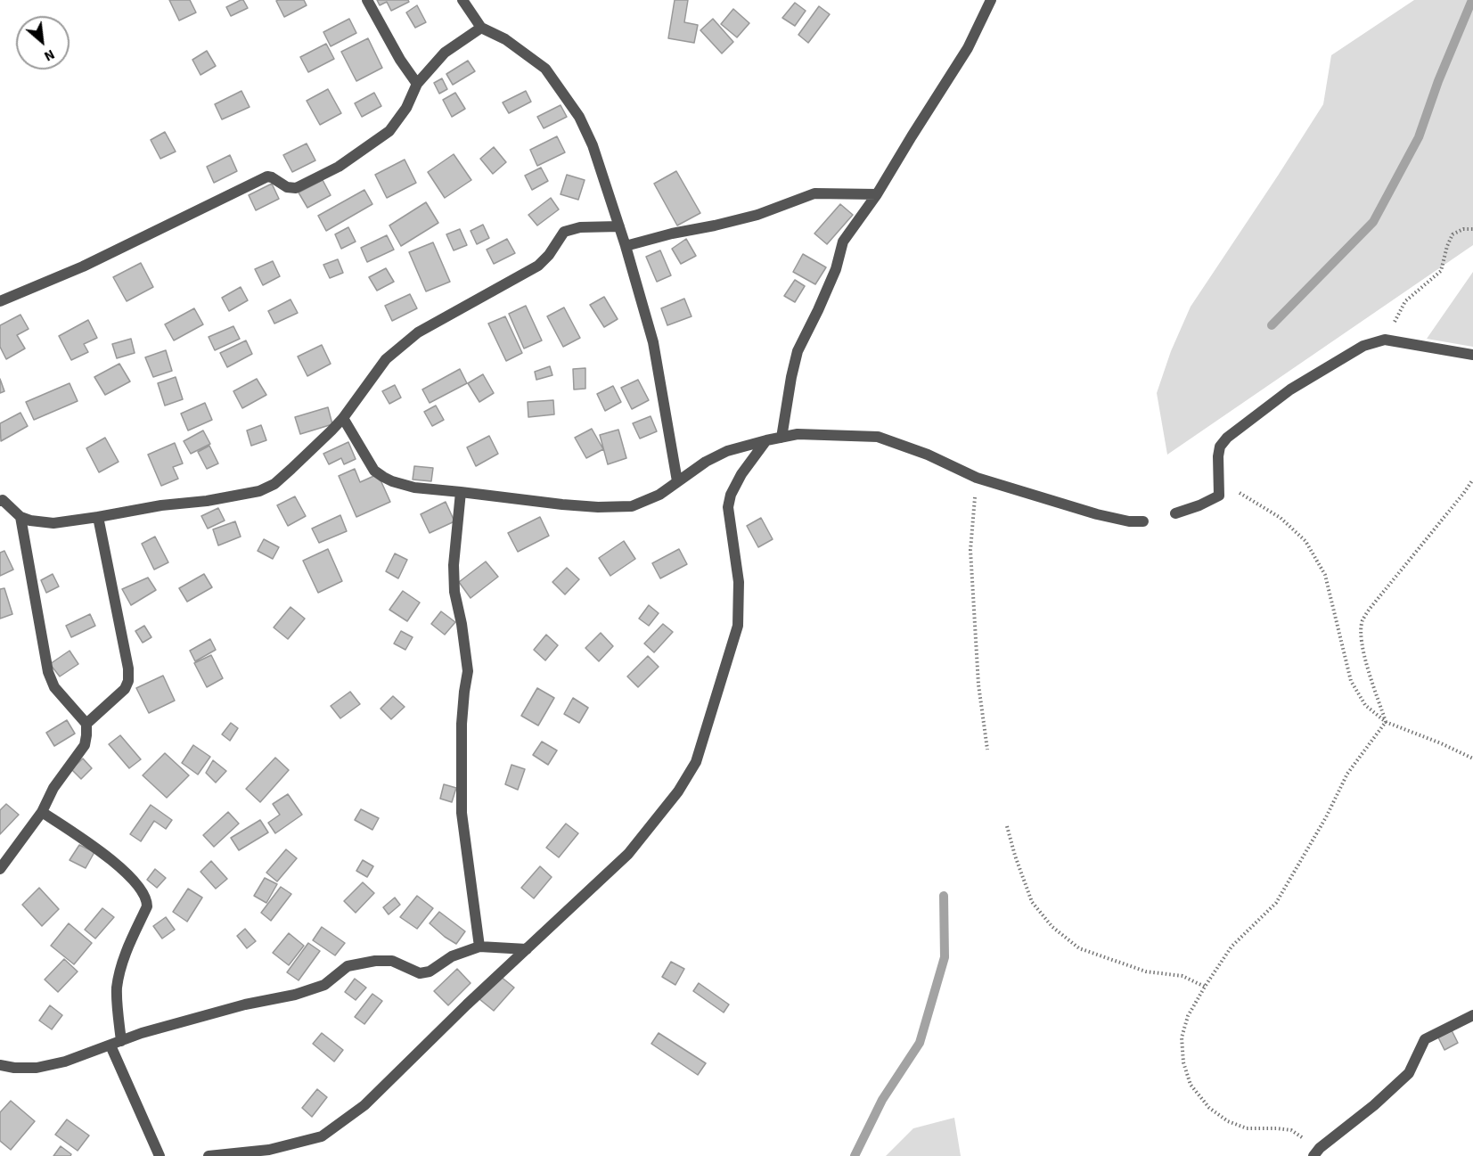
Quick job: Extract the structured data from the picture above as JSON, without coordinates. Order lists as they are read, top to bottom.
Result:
{
  "north": "bottom right"
}
